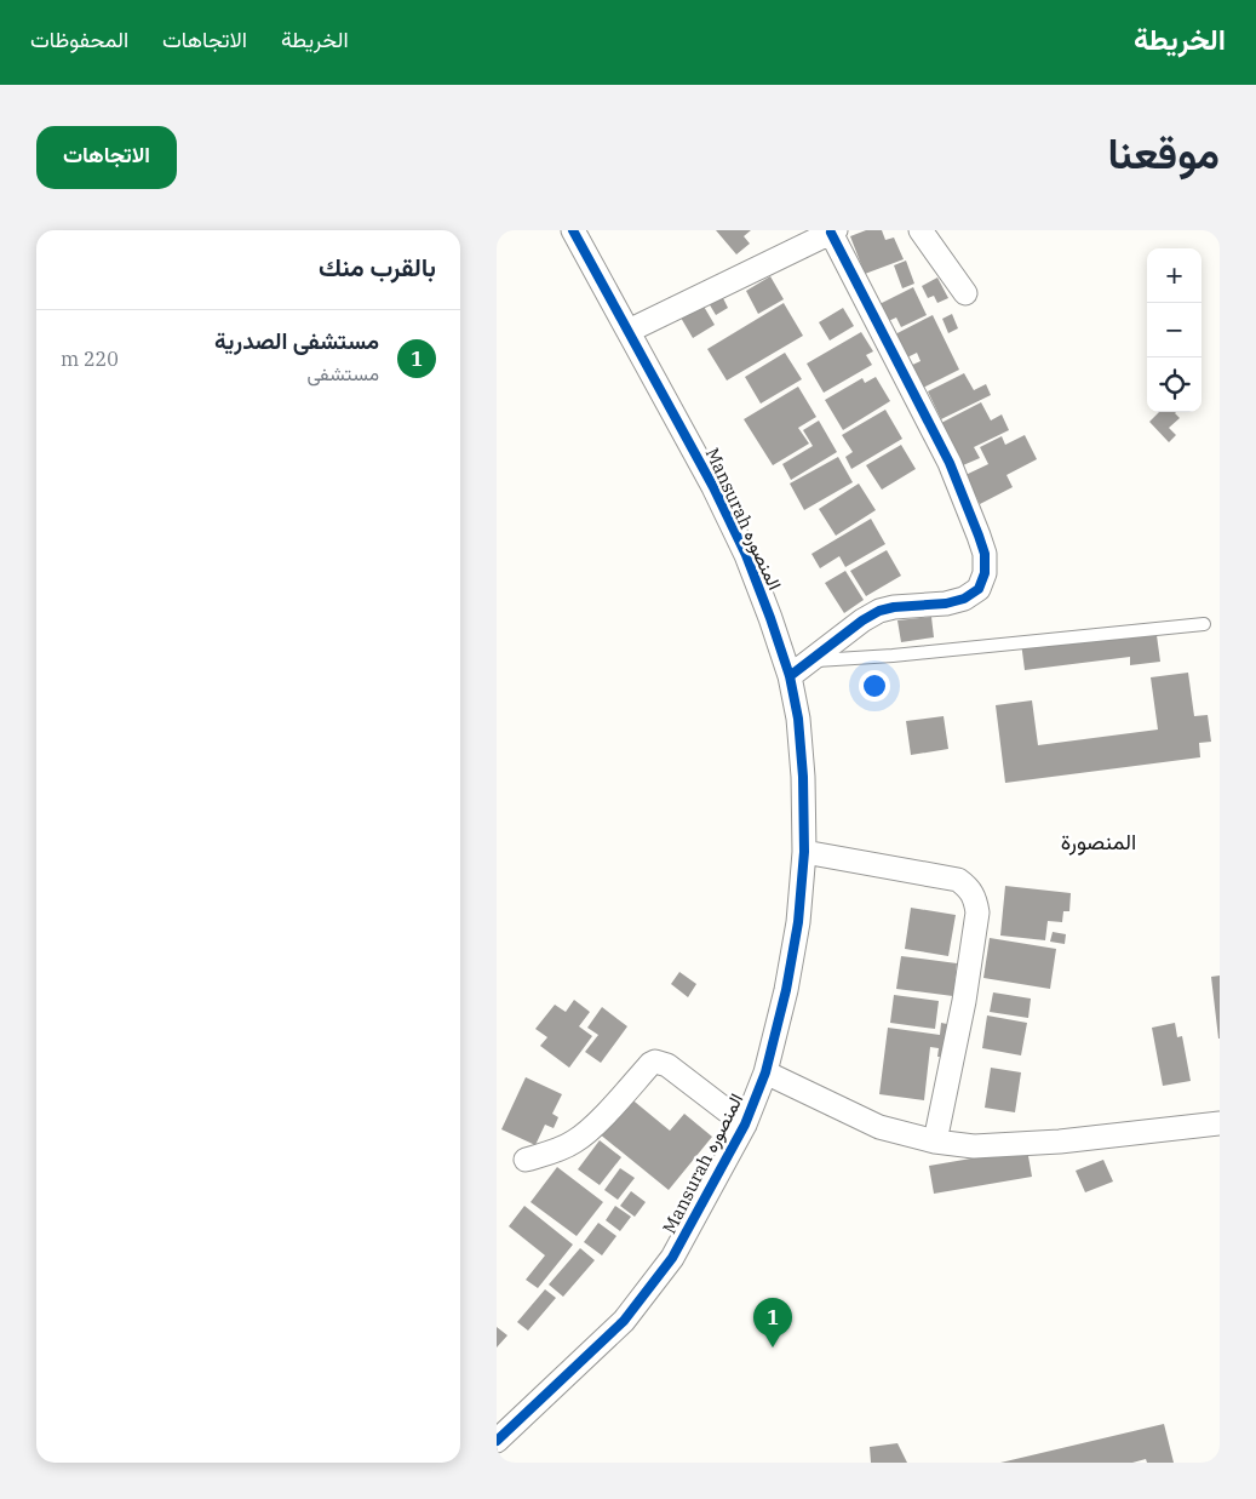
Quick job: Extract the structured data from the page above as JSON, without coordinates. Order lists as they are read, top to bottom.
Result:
{
  "streets": {
    "street": ["Mansurah المنصوره"]
  },
  "districts": ["المنصورة"],
  "page": {
    "header": "الخريطة",
    "nav": ["الخريطة", "الاتجاهات", "المحفوظات"],
    "title": "موقعنا",
    "buttons": "الاتجاهات",
    "heading": "بالقرب منك",
    "map_buttons": ["+", "−"],
    "list": [
      {
        "mark": "1",
        "name": "مستشفى الصدرية",
        "note": "مستشفى",
        "value": "220 m"
      }
    ],
    "pins": "1"
  }
}
